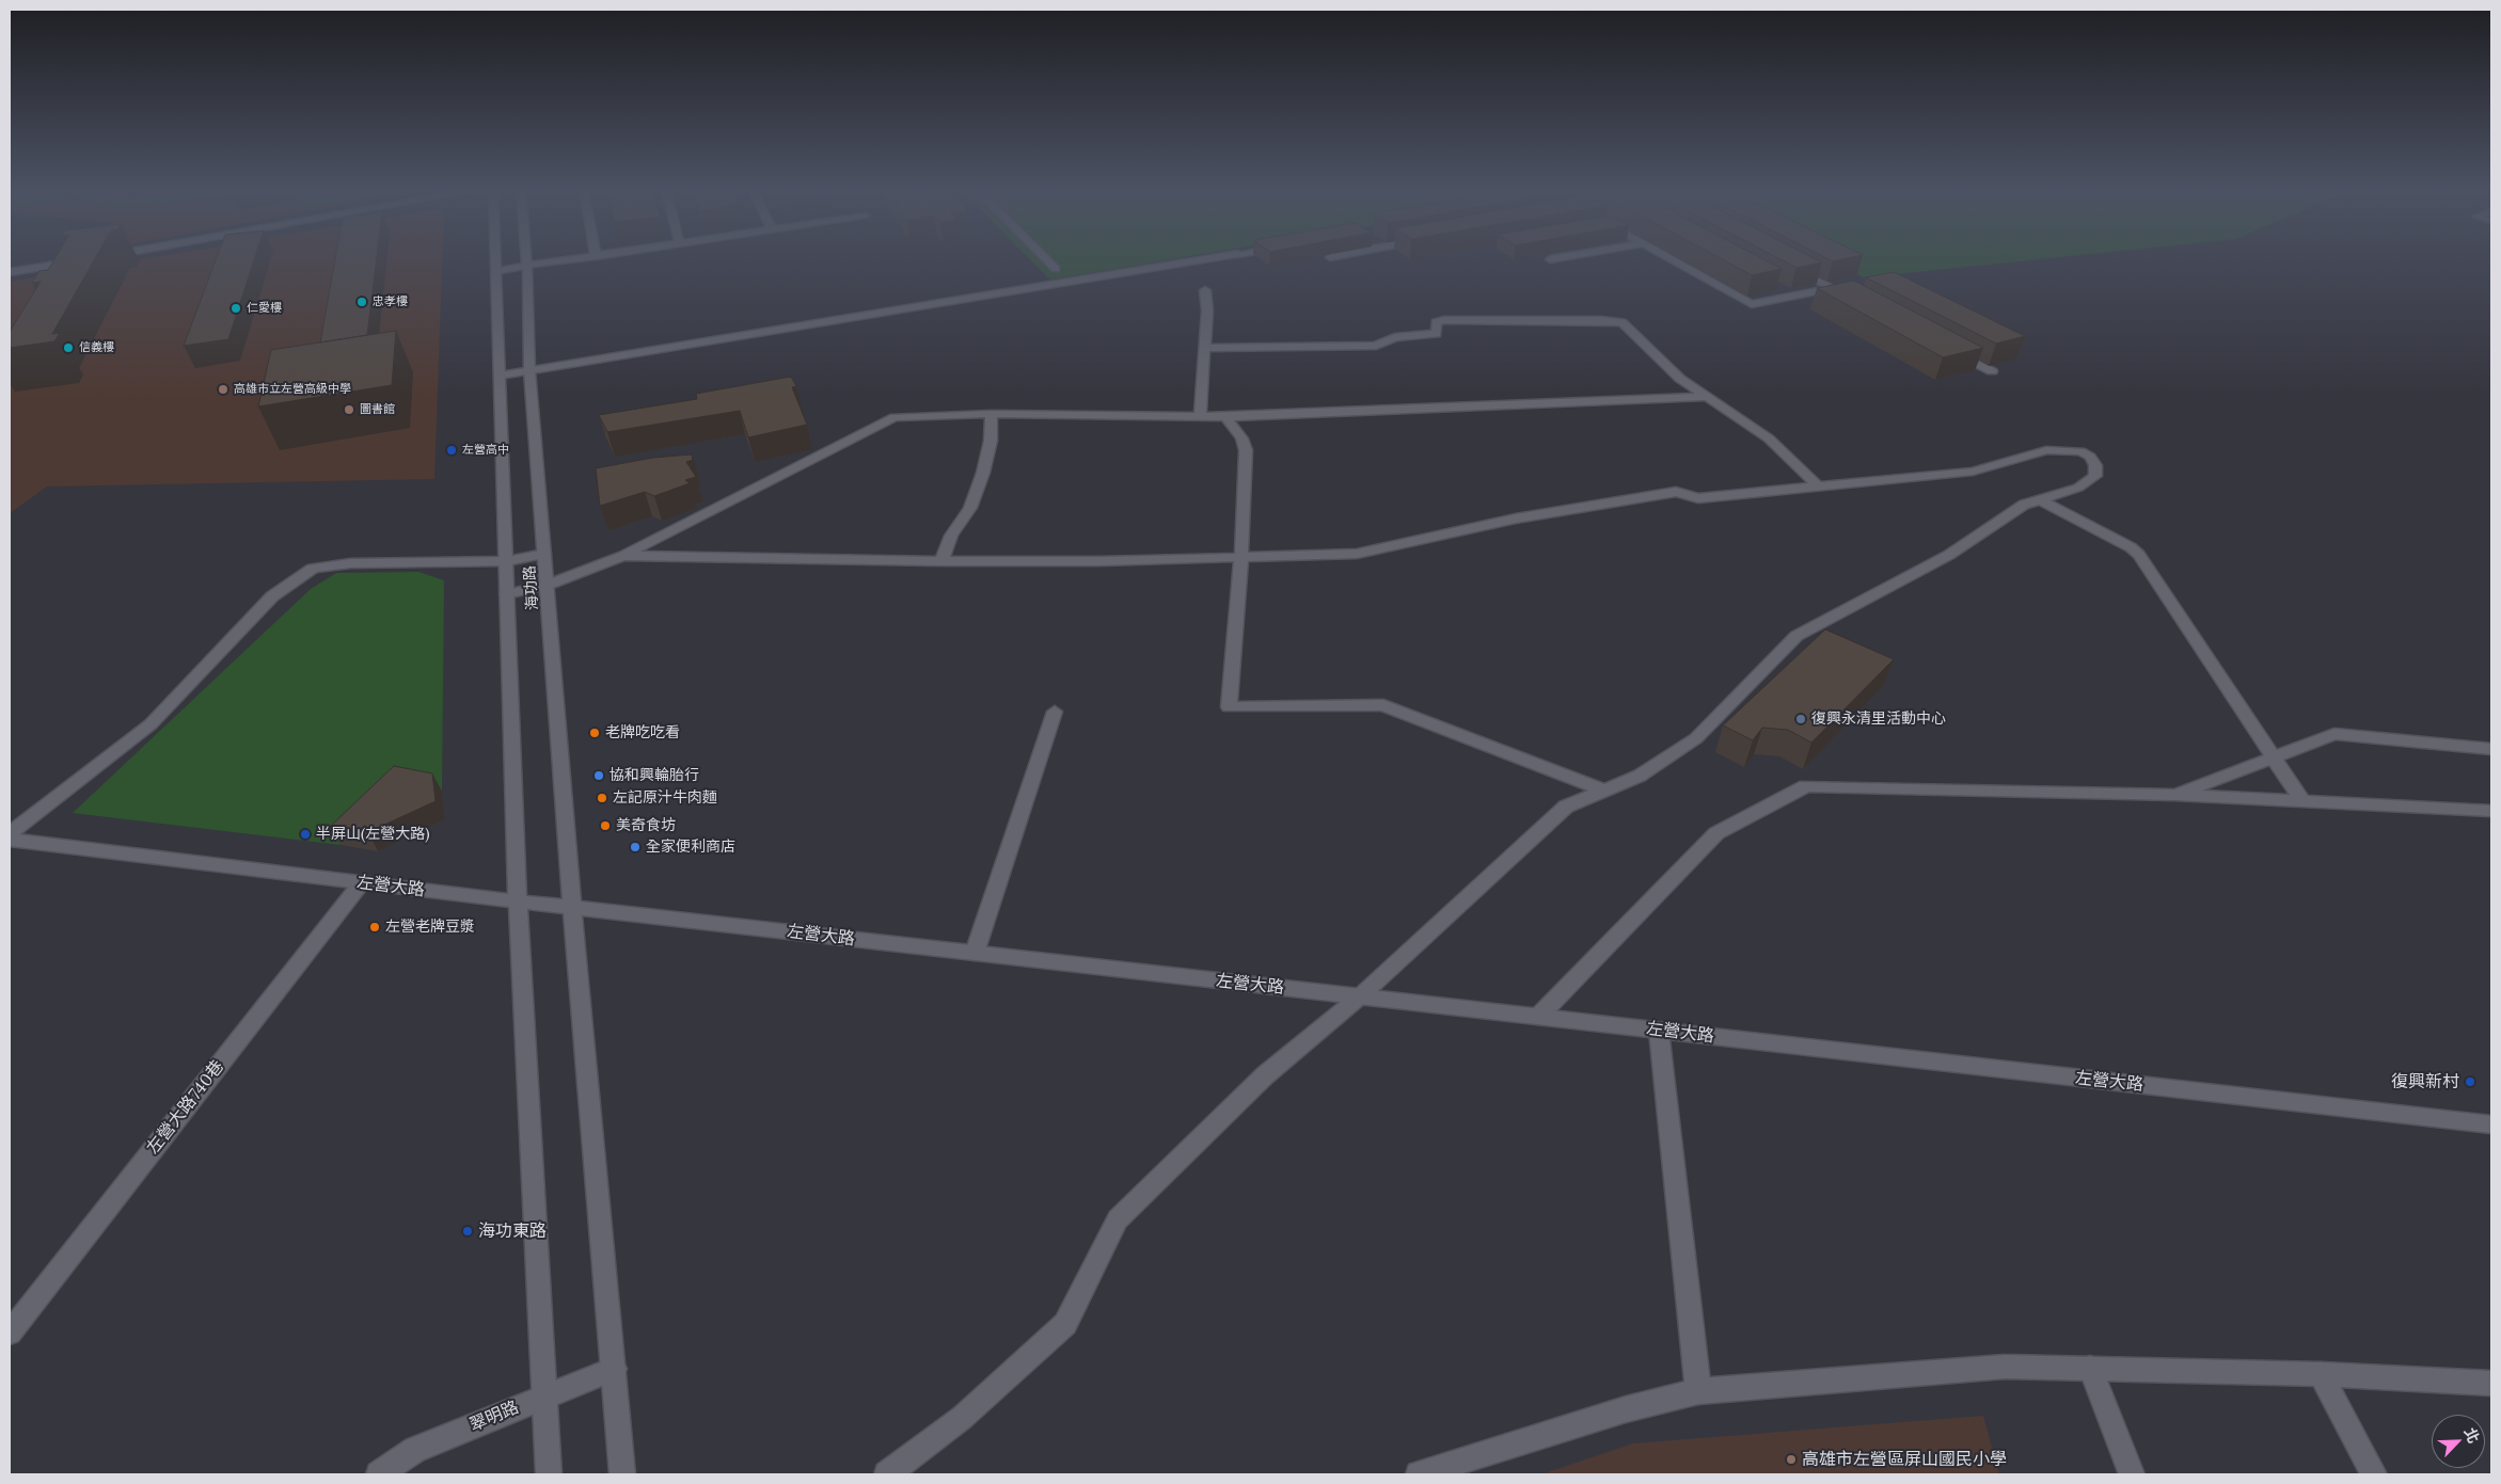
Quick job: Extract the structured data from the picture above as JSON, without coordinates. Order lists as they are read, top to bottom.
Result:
{
  "streets": {
    "street": [
      "海功路",
      "左營大路",
      "左營大路740巷",
      "翠明路"
    ]
  },
  "crossings": [
    ["海功路", "左營大路"],
    ["左營大路", "左營大路740巷"]
  ],
  "places": [
    "忠孝樓",
    "仁愛樓",
    "信義樓",
    "高雄市立左營高級中學",
    "圖書館",
    "左營高中",
    "復興永清里活動中心",
    "老牌吃吃看",
    "協和興輪胎行",
    "左記原汁牛肉麵",
    "美奇食坊",
    "半屏山(左營大路)",
    "全家便利商店",
    "左營老牌豆漿",
    "復興新村",
    "海功東路",
    "高雄市左營區屏山國民小學"
  ],
  "north": "top right"
}
